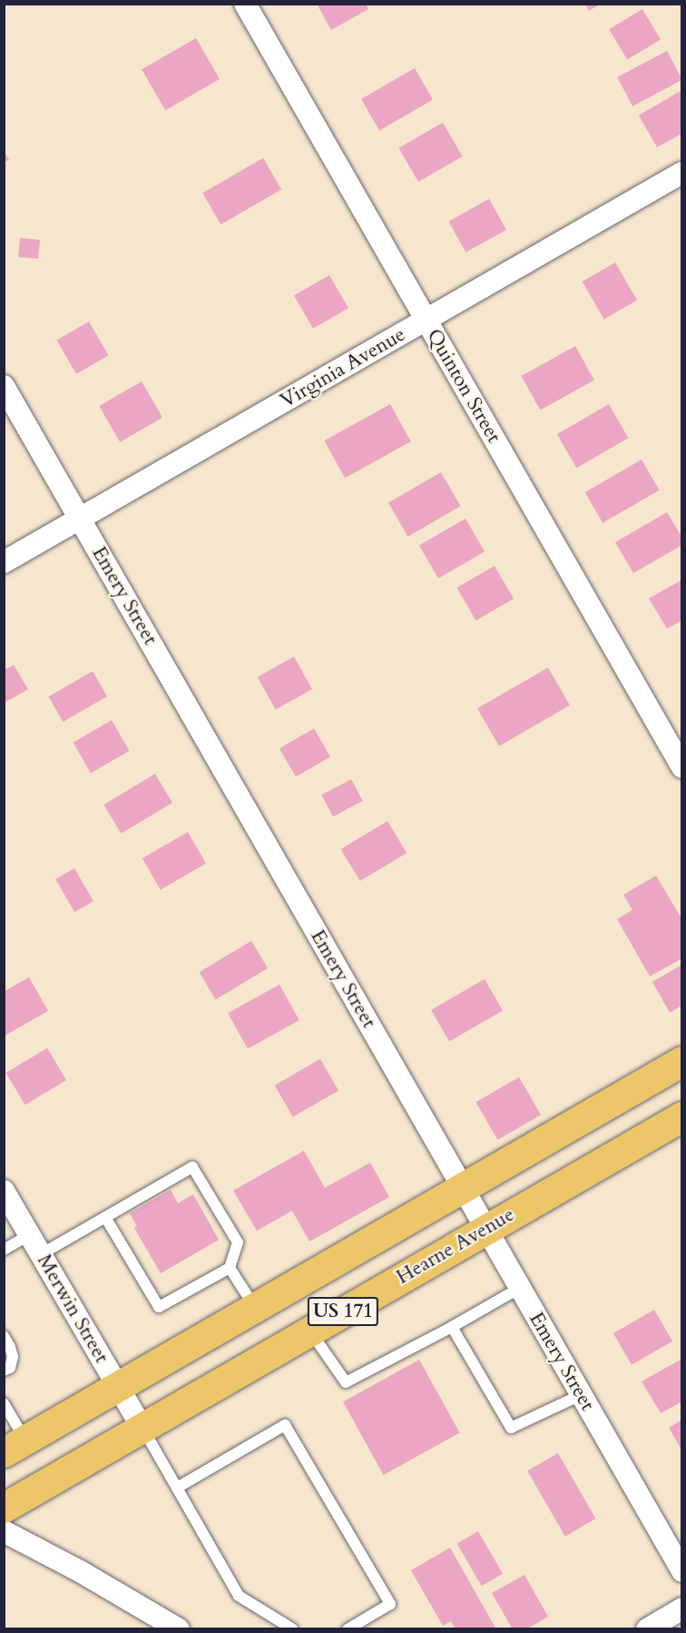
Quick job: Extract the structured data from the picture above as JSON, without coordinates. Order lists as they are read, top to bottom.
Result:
{
  "streets": {
    "main road": ["Hearne Avenue", "US 171"],
    "street": [
      "Virginia Avenue",
      "Quinton Street",
      "Emery Street",
      "Merwin Street"
    ]
  },
  "crossings": [
    ["Virginia Avenue", "Quinton Street"],
    ["Virginia Avenue", "Emery Street"],
    ["Emery Street", "Hearne Avenue"],
    ["Emery Street", "US 171"],
    ["Hearne Avenue", "Merwin Street"],
    ["Merwin Street", "US 171"]
  ]
}
